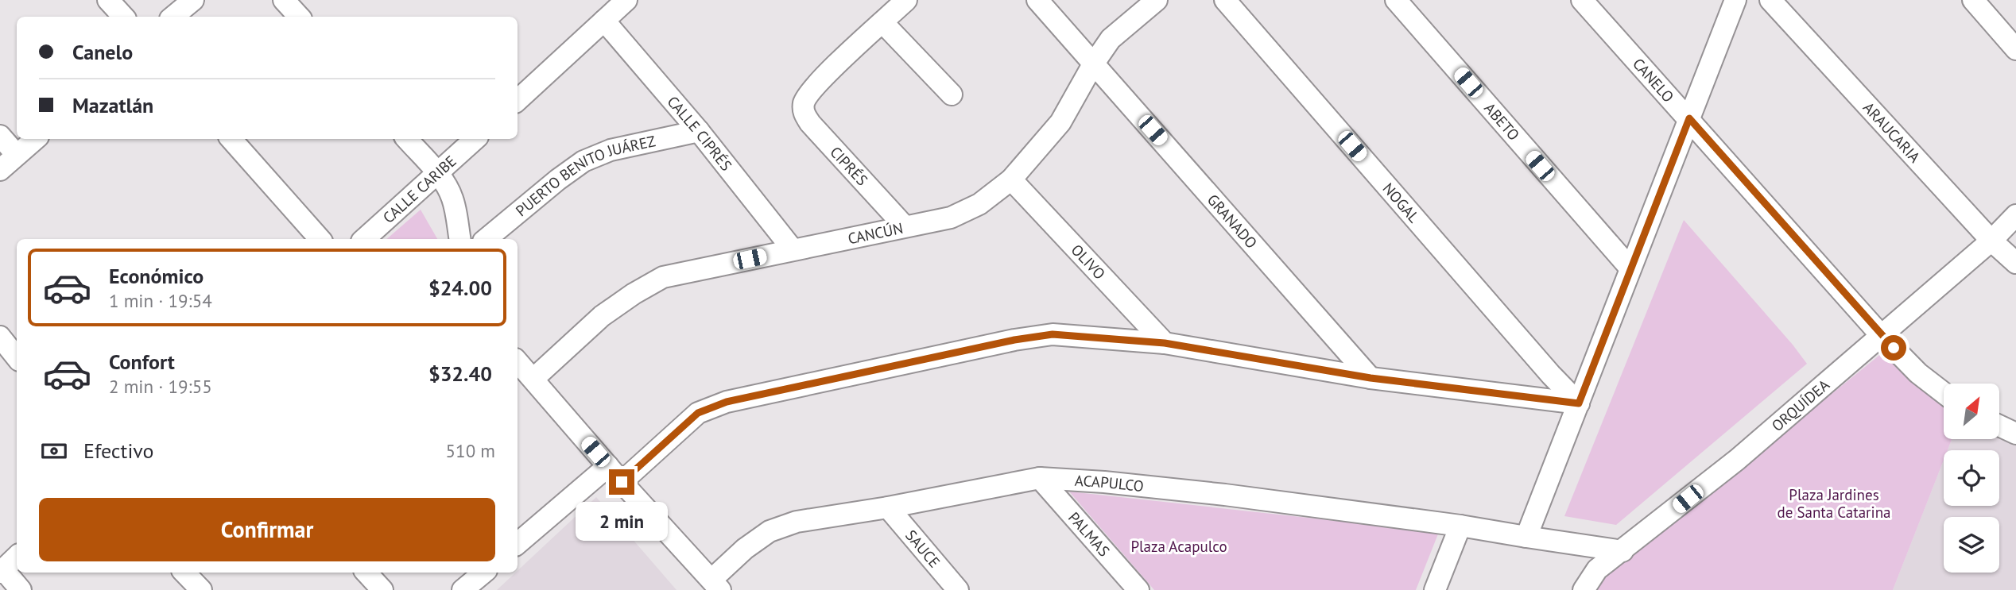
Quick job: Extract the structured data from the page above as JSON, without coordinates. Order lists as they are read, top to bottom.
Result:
{
  "streets": {
    "street": [
      "CANELO",
      "ABETO",
      "ARAUCARIA",
      "CALLE CIPRÉS",
      "CIPRÉS",
      "PUERTO BENITO JUÁREZ",
      "CALLE CARIBE",
      "NOGAL",
      "GRANADO",
      "CANCÚN",
      "OLIVO",
      "ORQUÍDEA",
      "ACAPULCO",
      "PALMAS",
      "SAUCE"
    ]
  },
  "crossings": [
    ["CANELO", "ORQUÍDEA"],
    ["ARAUCARIA", "ORQUÍDEA"],
    ["CALLE CIPRÉS", "PUERTO BENITO JUÁREZ"],
    ["CALLE CIPRÉS", "CANCÚN"],
    ["CIPRÉS", "CANCÚN"],
    ["GRANADO", "CANCÚN"],
    ["CANCÚN", "OLIVO"],
    ["ORQUÍDEA", "ACAPULCO"],
    ["ACAPULCO", "PALMAS"],
    ["ACAPULCO", "SAUCE"]
  ],
  "parks": ["Plaza Jardines de Santa Catarina", "Plaza Acapulco"],
  "north": "top right",
  "page": {
    "banner": ["Canelo", "Mazatlán"],
    "list": [
      {
        "name": "Económico",
        "note": "1 min · 19:54",
        "value": "$24.00"
      },
      {
        "name": "Confort",
        "note": "2 min · 19:55",
        "value": "$32.40"
      }
    ],
    "pay": ["Efectivo", "510 m"],
    "buttons": "Confirmar",
    "bubble": "2 min"
  }
}
